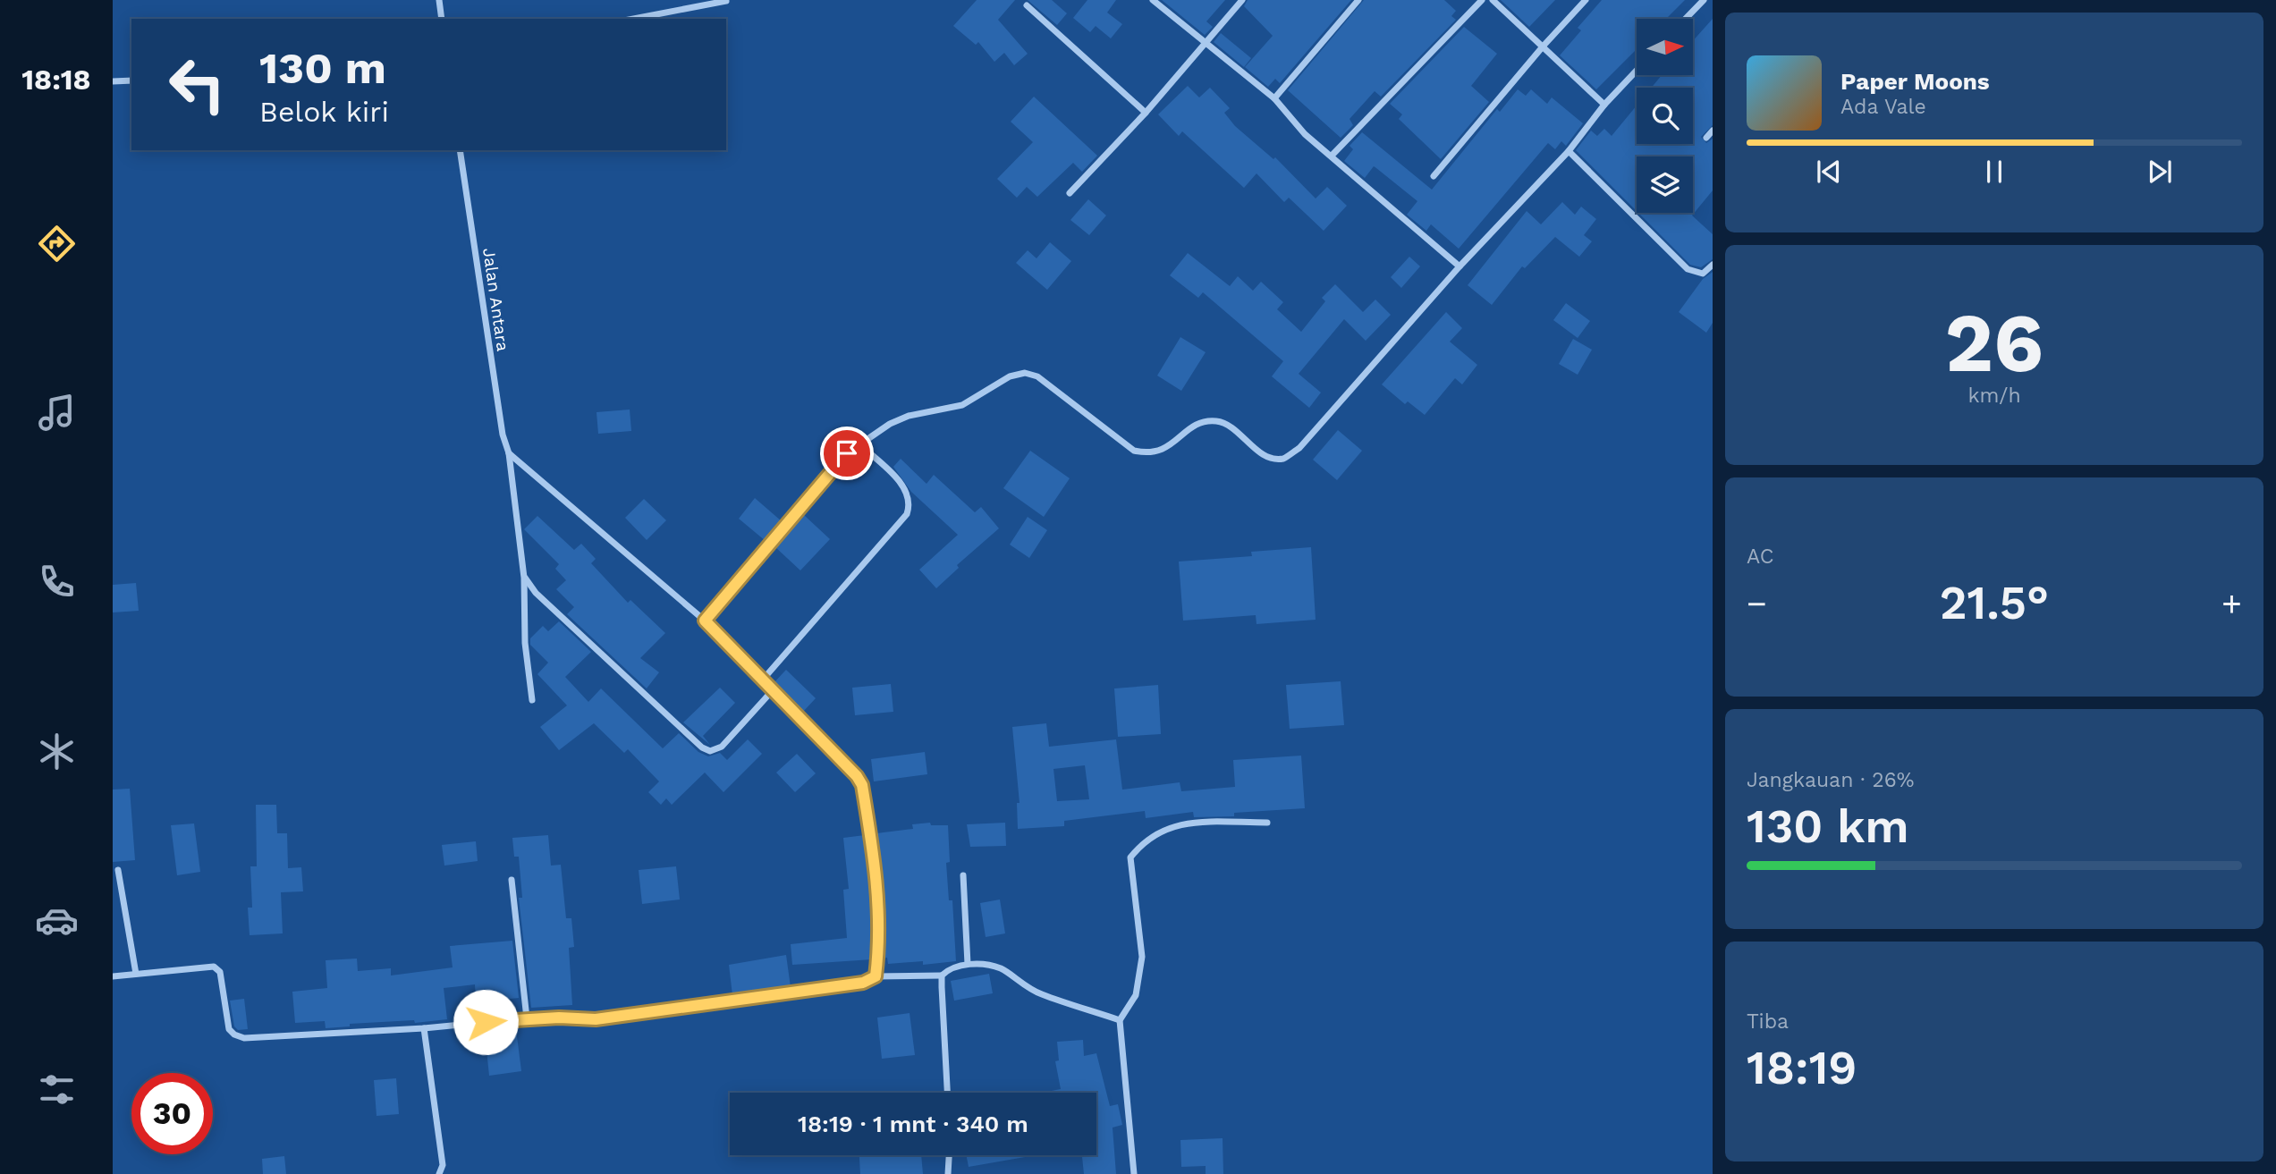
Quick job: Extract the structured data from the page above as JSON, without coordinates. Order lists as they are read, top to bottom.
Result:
{
  "streets": {
    "street": ["Jalan Antara"]
  },
  "north": "right",
  "page": {
    "tabs": "18:18",
    "turn": ["130 m", "Belok kiri"],
    "song": ["Paper Moons", "Ada Vale"],
    "tile": [
      ["26", "km/h"],
      "AC",
      ["Jangkauan · 26%", "130 km"],
      ["Tiba", "18:19"]
    ],
    "heat": ["−", "21.5°", "+"],
    "limit": "30",
    "trip": "18:19 · 1 mnt · 340 m"
  }
}
